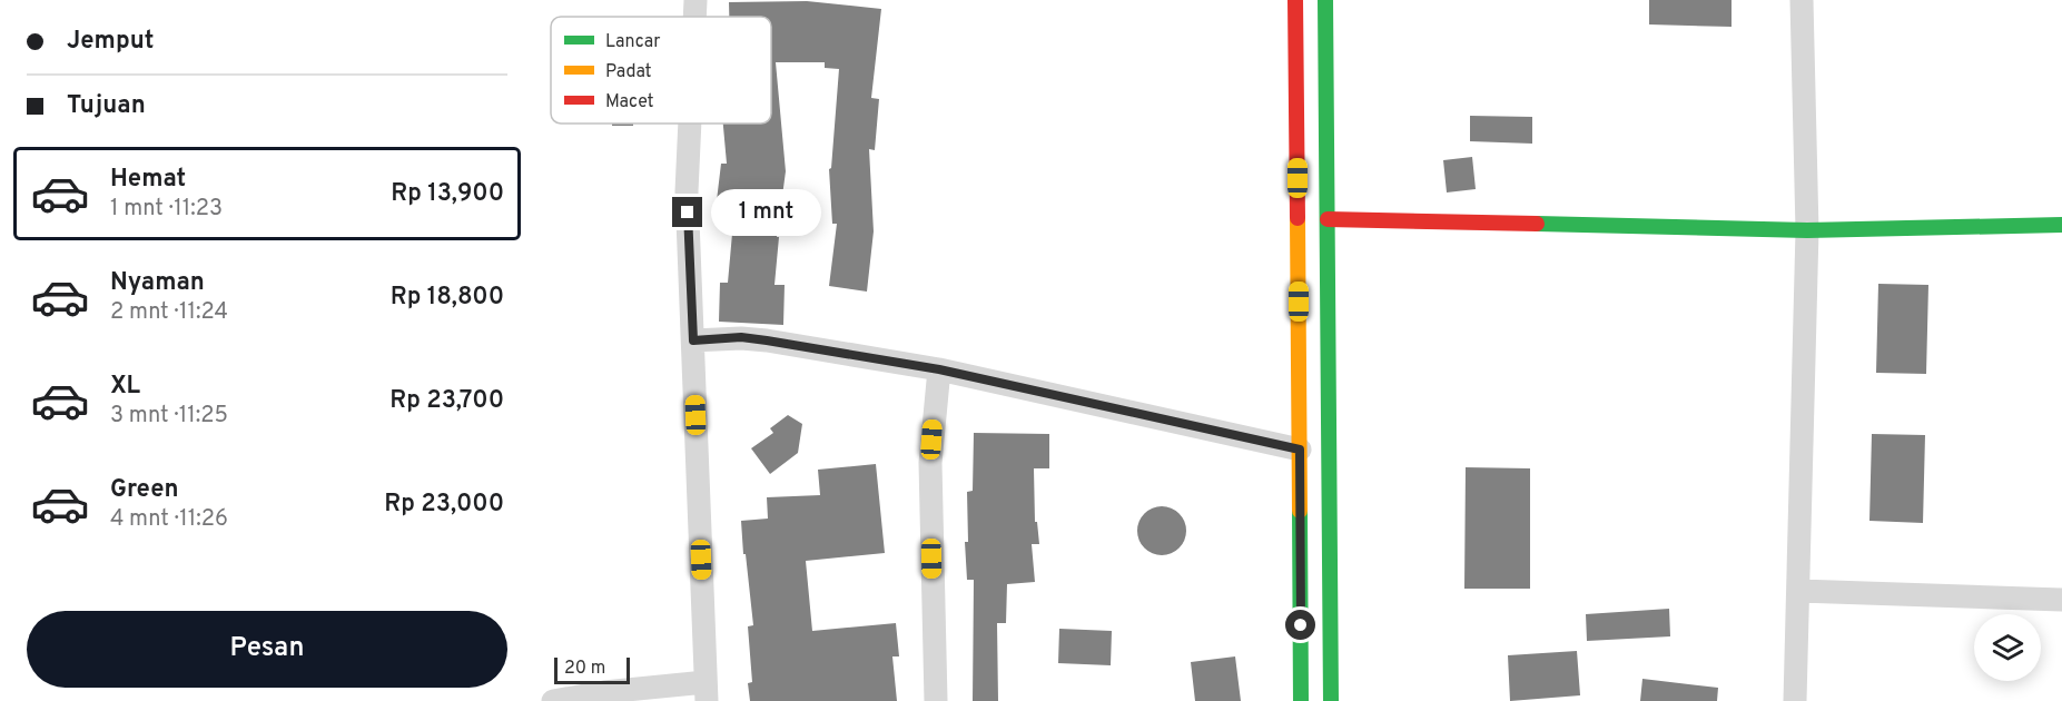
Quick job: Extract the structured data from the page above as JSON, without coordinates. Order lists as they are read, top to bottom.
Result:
{
  "legend": ["Lancar", "Padat", "Macet"],
  "scale_bar": "20 m",
  "page": {
    "banner": ["Jemput", "Tujuan"],
    "list": [
      {
        "name": "Hemat",
        "note": "1 mnt · 11:23",
        "value": "Rp 13,900"
      },
      {
        "name": "Nyaman",
        "note": "2 mnt · 11:24",
        "value": "Rp 18,800"
      },
      {
        "name": "XL",
        "note": "3 mnt · 11:25",
        "value": "Rp 23,700"
      },
      {
        "name": "Green",
        "note": "4 mnt · 11:26",
        "value": "Rp 23,000"
      }
    ],
    "bubble": "1 mnt",
    "buttons": "Pesan",
    "scale": "20 m"
  }
}
